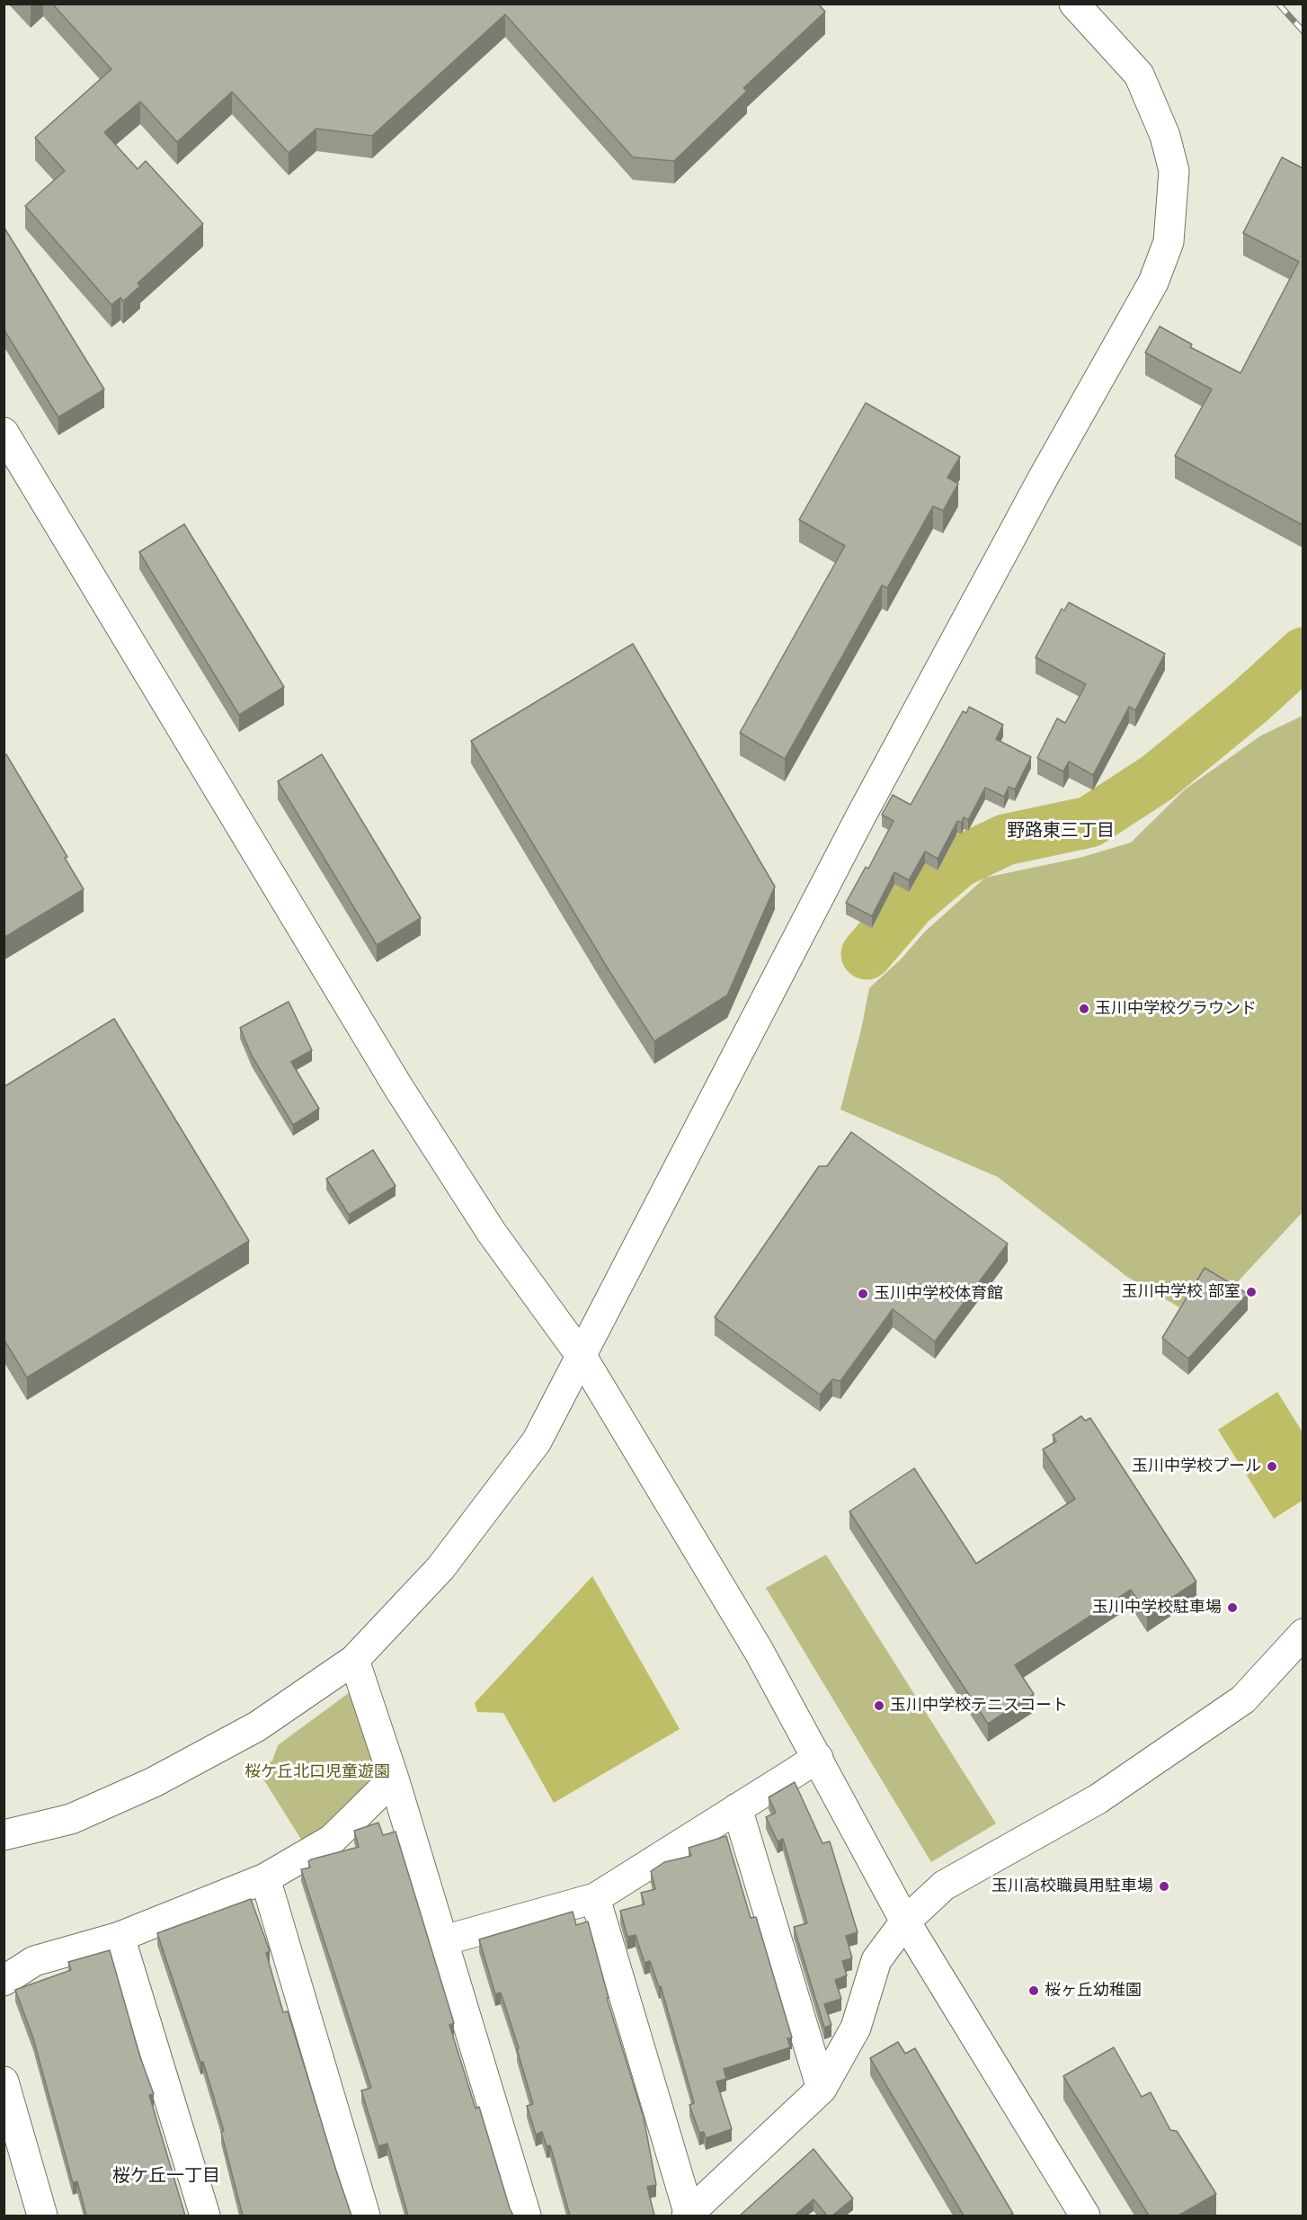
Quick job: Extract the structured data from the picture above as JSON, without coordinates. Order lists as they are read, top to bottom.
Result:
{
  "districts": ["野路東三丁目", "桜ケ丘一丁目"],
  "parks": ["桜ケ丘北口児童遊園"],
  "places": [
    "玉川中学校グラウンド",
    "玉川中学校 部室",
    "玉川中学校体育館",
    "玉川中学校プール",
    "玉川中学校駐車場",
    "玉川中学校テニスコート",
    "玉川高校職員用駐車場",
    "桜ヶ丘幼稚園"
  ]
}
